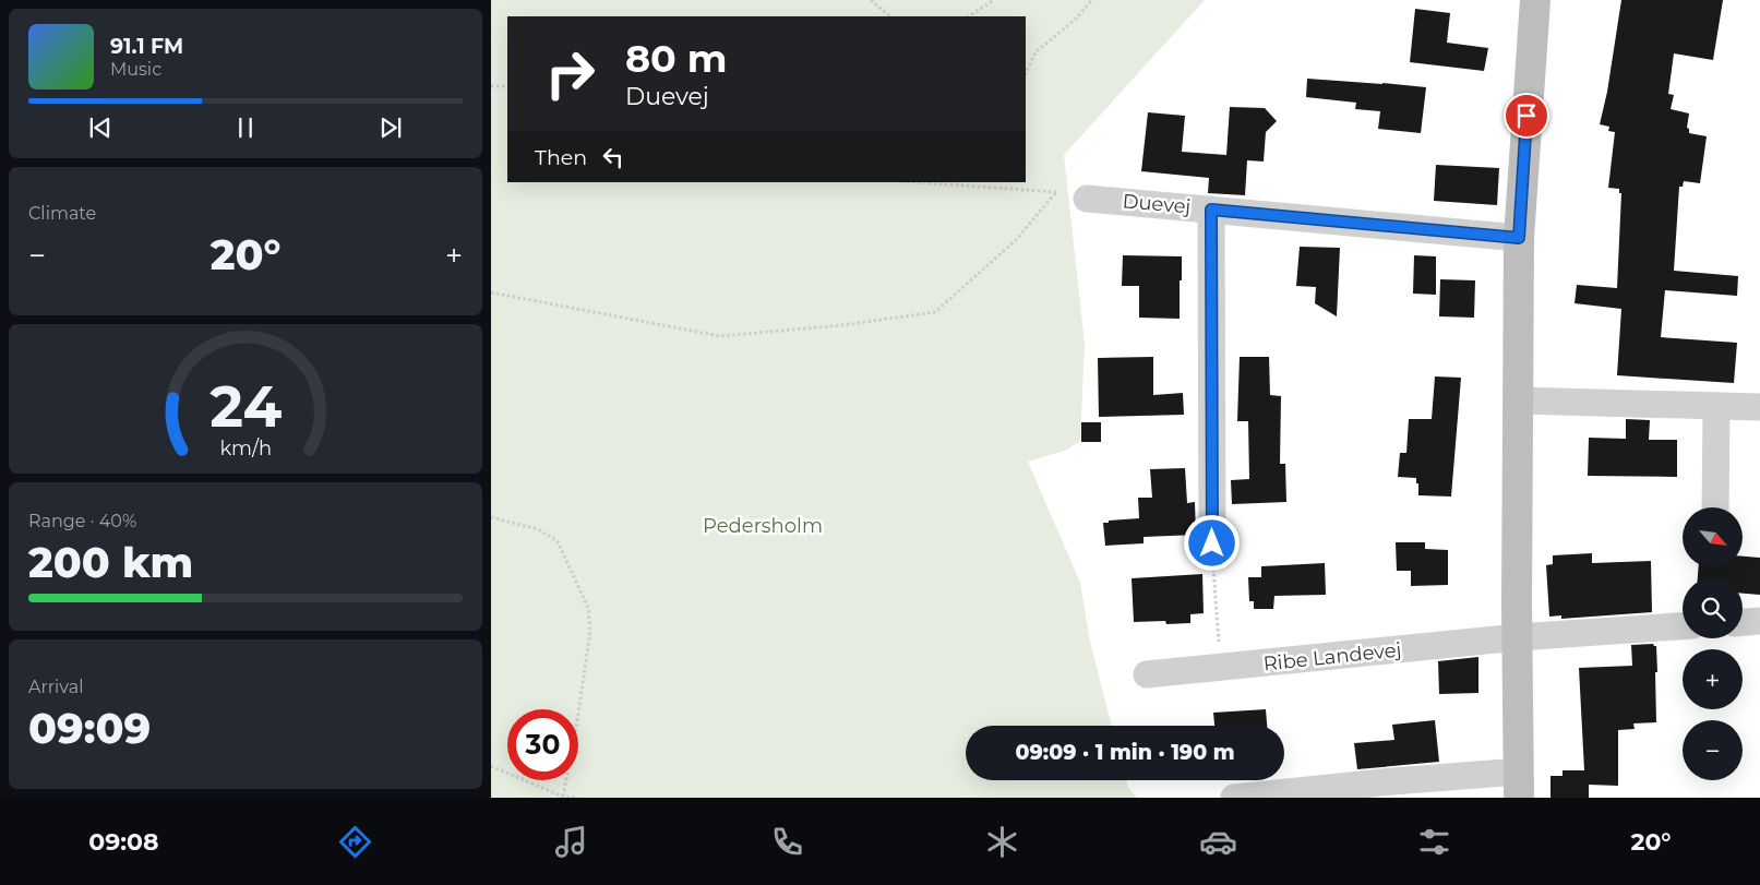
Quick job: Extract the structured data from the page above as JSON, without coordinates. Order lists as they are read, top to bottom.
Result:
{
  "streets": {
    "street": ["Duevej", "Ribe Landevej"]
  },
  "parks": ["Pedersholm"],
  "north": "bottom right",
  "page": {
    "turn": ["80 m", "Duevej"],
    "song": ["91.1 FM", "Music"],
    "then": "Then",
    "tile": [
      "Climate",
      ["Range · 40%", "200 km"],
      ["Arrival", "09:09"]
    ],
    "heat": ["−", "20°", "+"],
    "map_buttons": ["+", "−"],
    "limit": "30",
    "trip": "09:09 · 1 min · 190 m",
    "tabs": ["09:08", "20°"],
    "gauge": ["24", "km/h"]
  }
}
